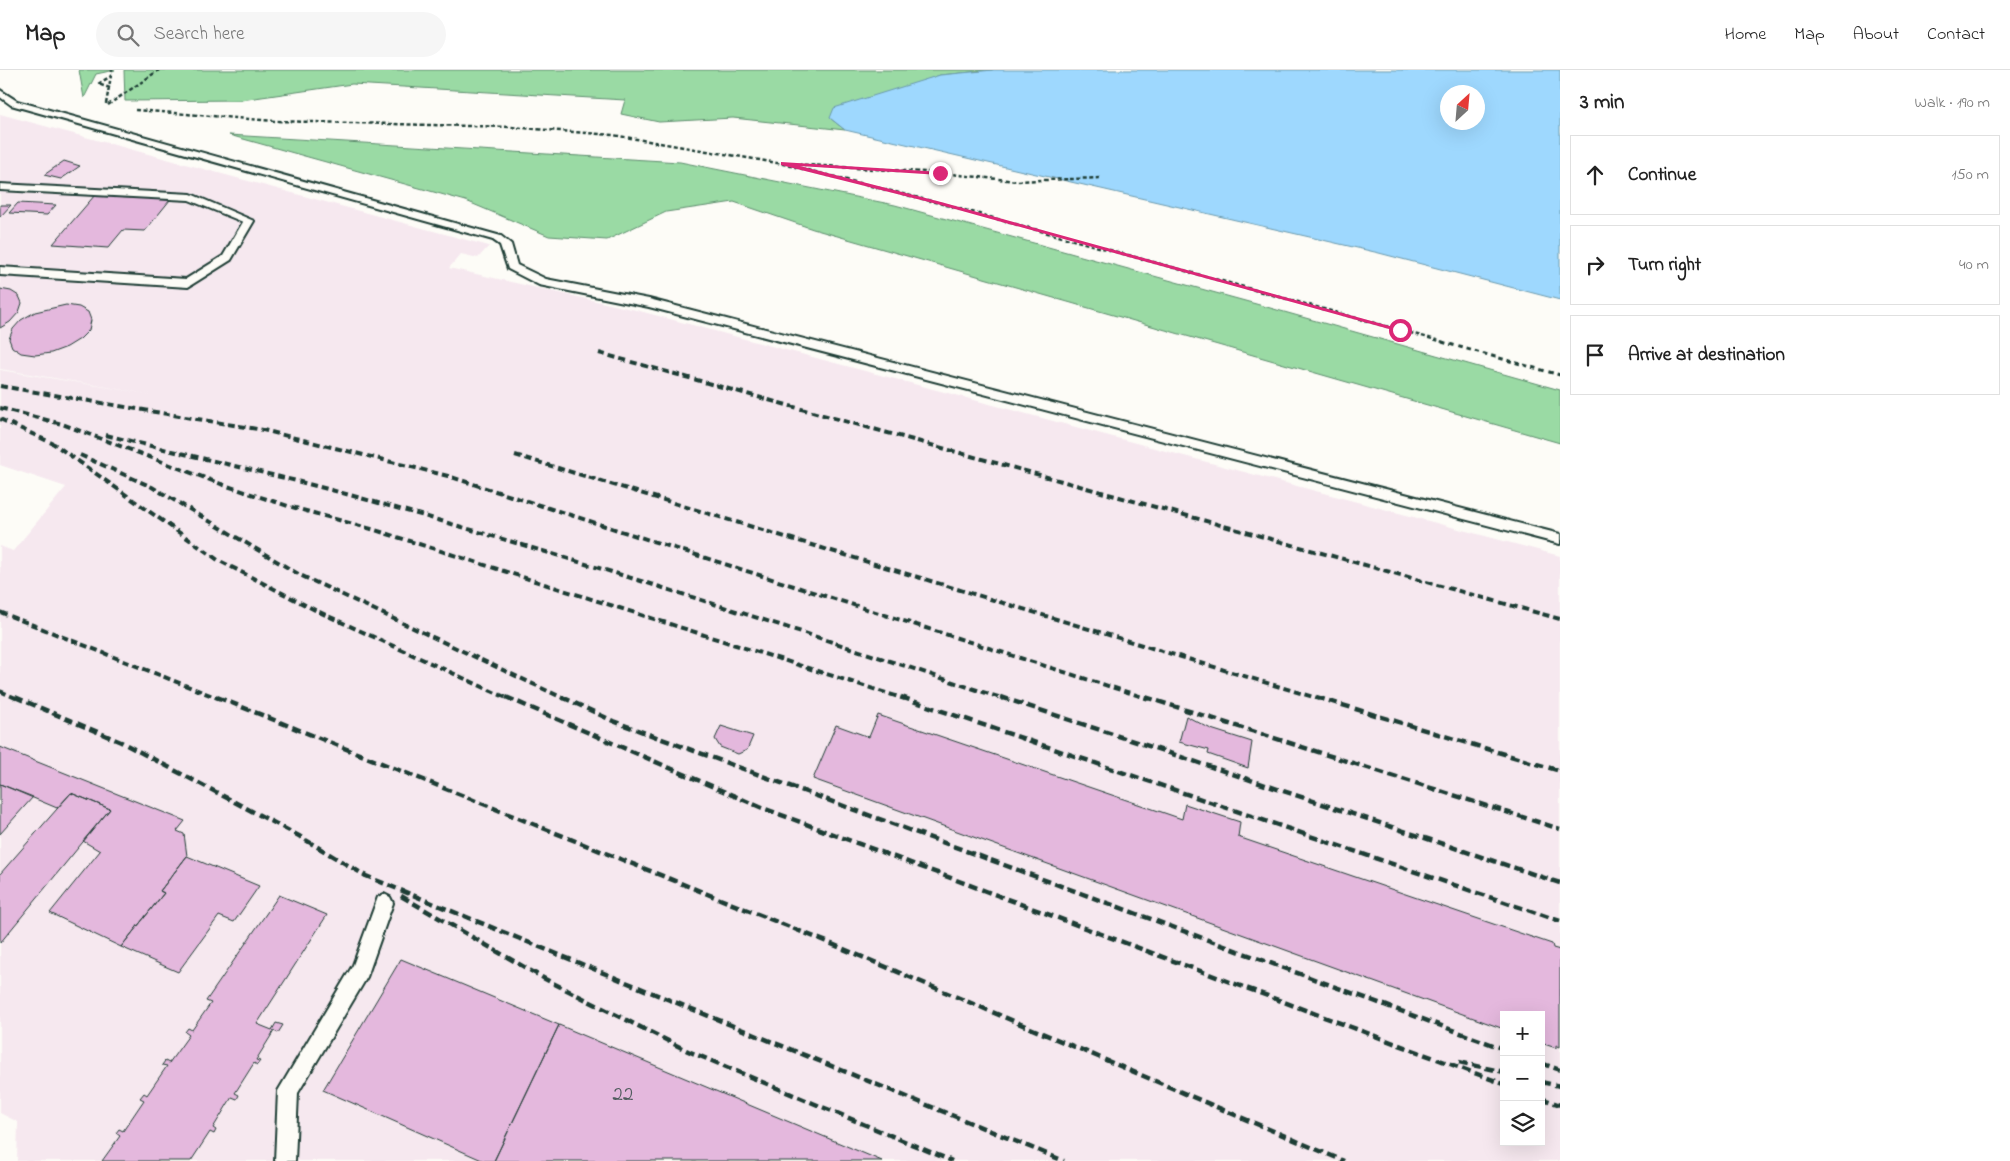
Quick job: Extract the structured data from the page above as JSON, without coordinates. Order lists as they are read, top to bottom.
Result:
{
  "house_numbers": ["22"],
  "north": "top right",
  "page": {
    "header": "Map",
    "search": "Search here",
    "nav": [
      "Home",
      "Map",
      "About",
      "Contact"
    ],
    "heading": ["3 min", "Walk · 190 m"],
    "list": [
      ["Continue", "150 m"],
      ["Turn right", "40 m"],
      "Arrive at destination"
    ],
    "map_buttons": ["+", "−"]
  }
}
